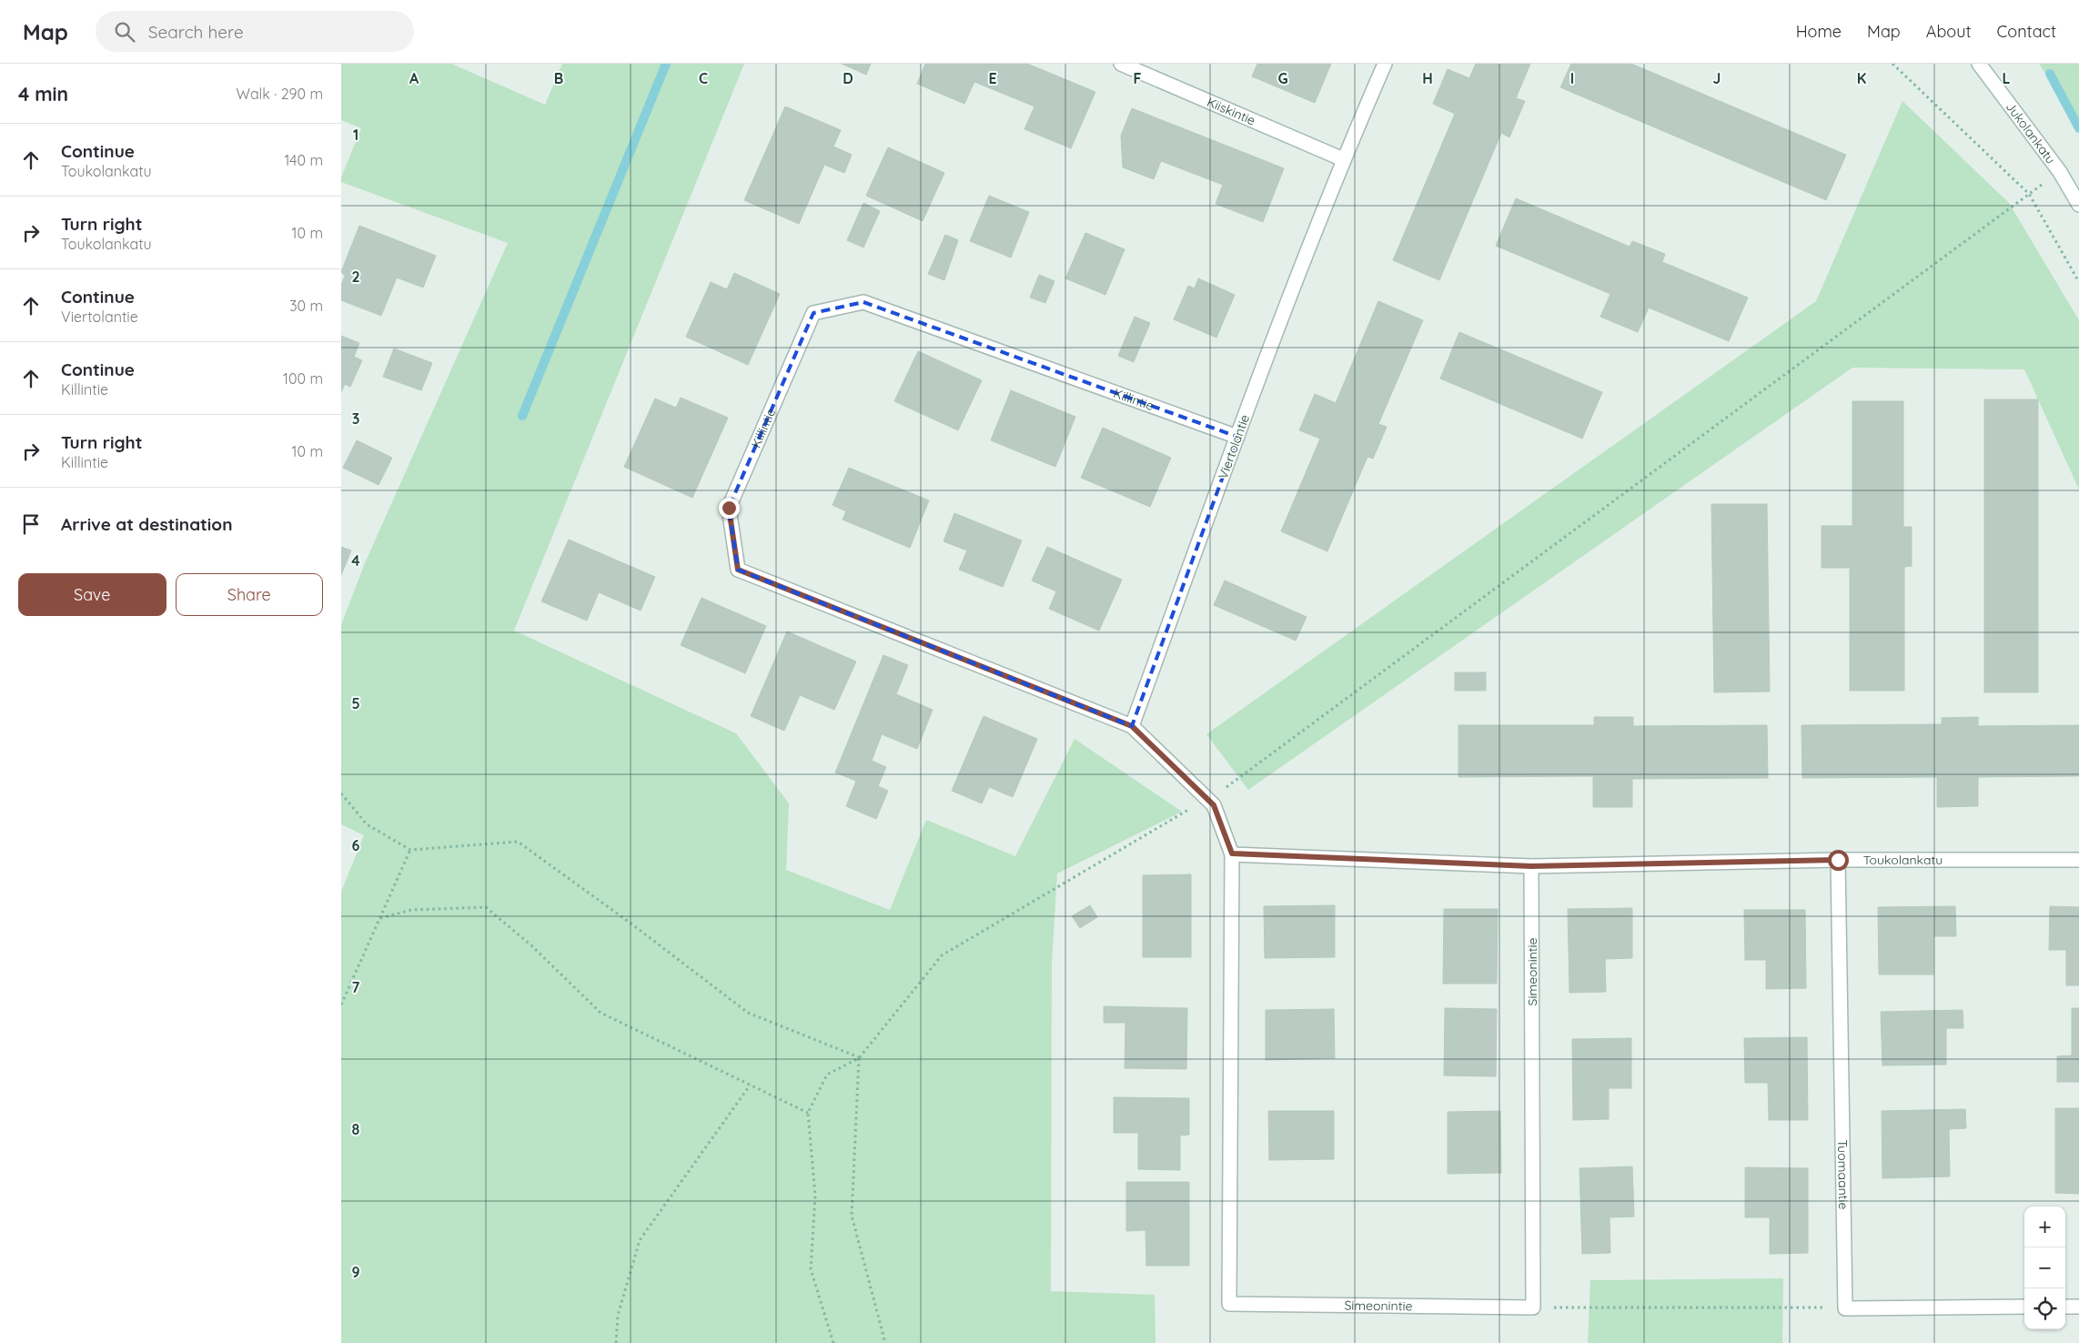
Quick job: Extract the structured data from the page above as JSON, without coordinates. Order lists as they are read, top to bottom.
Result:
{
  "streets": {
    "street": [
      "Kiiskintie",
      "Jukolankatu",
      "Killintie",
      "Viertolantie",
      "Toukolankatu",
      "Simeonintie",
      "Tuomaantie"
    ]
  },
  "crossings": [
    ["Kiiskintie", "Viertolantie"],
    ["Killintie", "Viertolantie"],
    ["Toukolankatu", "Simeonintie"],
    ["Toukolankatu", "Tuomaantie"]
  ],
  "page": {
    "header": "Map",
    "search": "Search here",
    "nav": [
      "Home",
      "Map",
      "About",
      "Contact"
    ],
    "heading": ["4 min", "Walk · 290 m"],
    "list": [
      ["Continue", "Toukolankatu", "140 m"],
      ["Turn right", "Toukolankatu", "10 m"],
      ["Continue", "Viertolantie", "30 m"],
      ["Continue", "Killintie", "100 m"],
      ["Turn right", "Killintie", "10 m"],
      "Arrive at destination"
    ],
    "buttons": ["Save", "Share"],
    "map_buttons": ["+", "−"]
  },
  "grid": {
    "columns": [
      "A",
      "B",
      "C",
      "D",
      "E",
      "F",
      "G",
      "H",
      "I",
      "J",
      "K",
      "L"
    ],
    "rows": [
      "1",
      "2",
      "3",
      "4",
      "5",
      "6",
      "7",
      "8",
      "9"
    ]
  }
}
